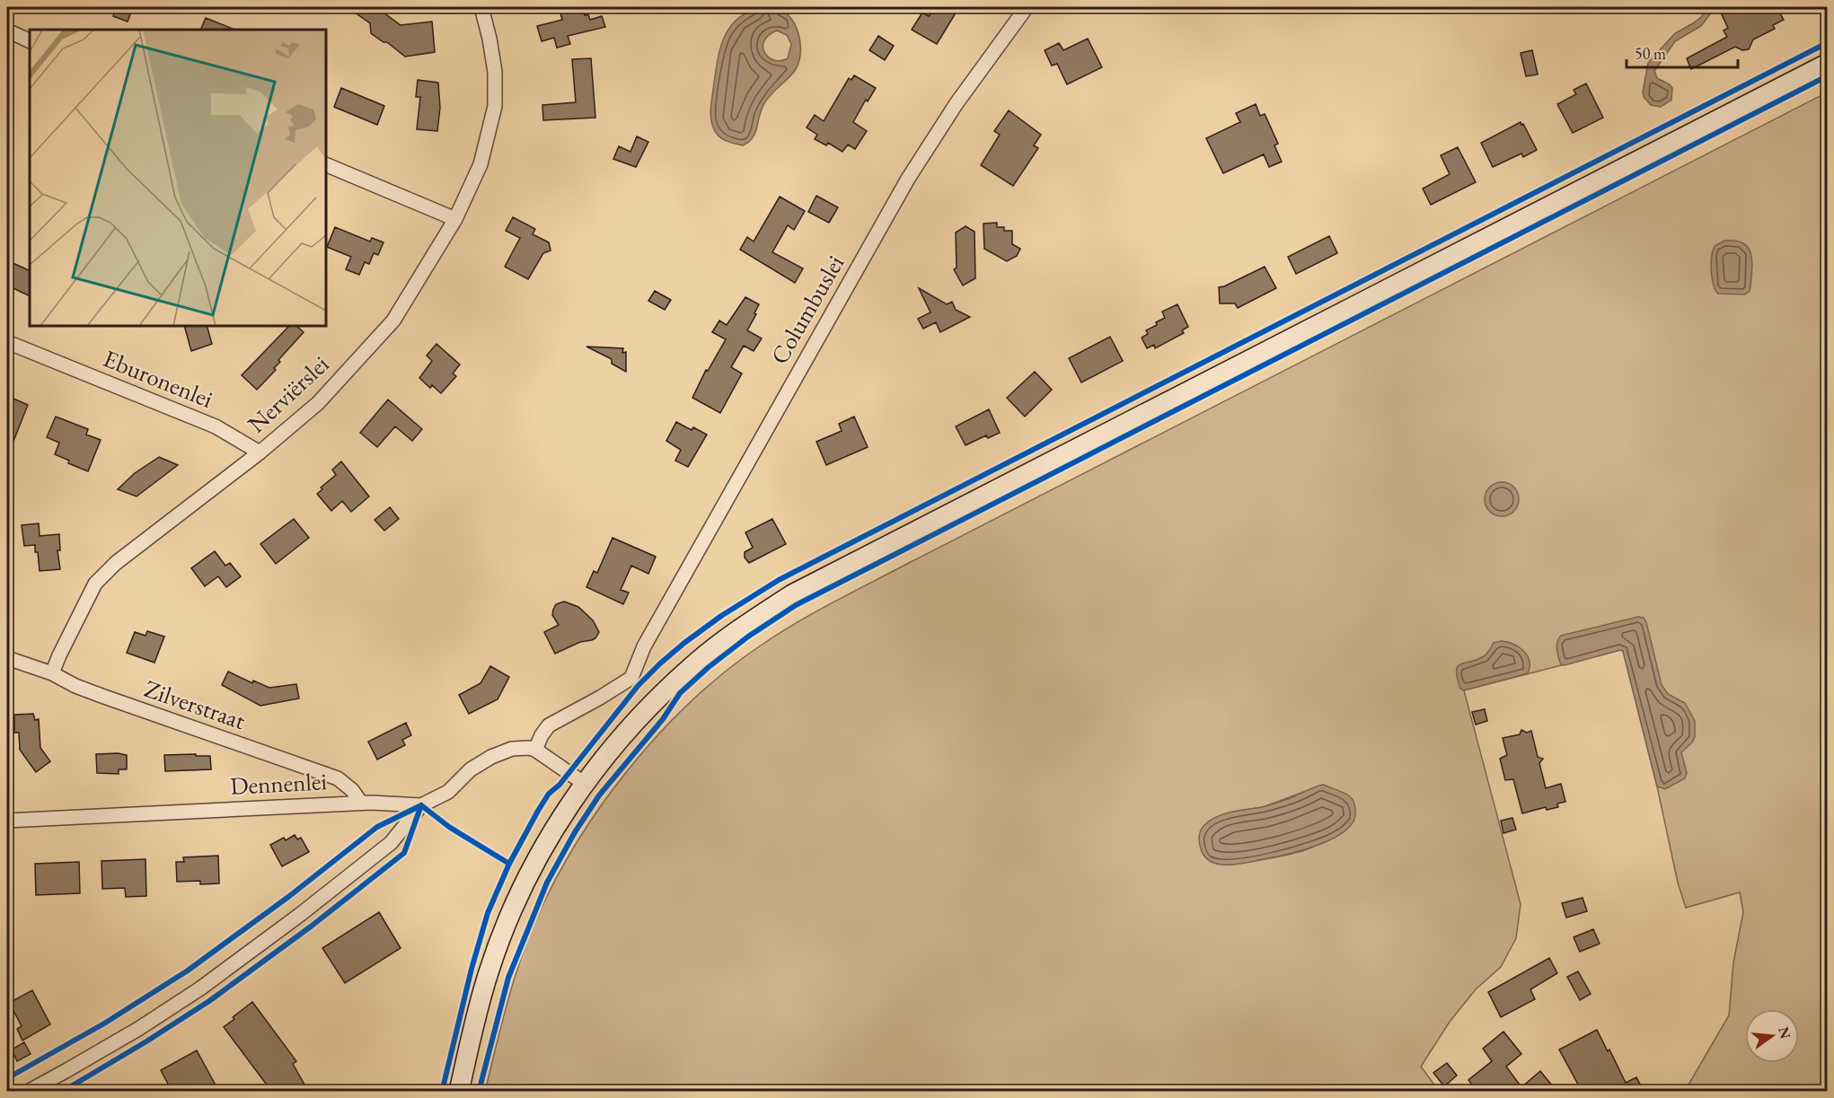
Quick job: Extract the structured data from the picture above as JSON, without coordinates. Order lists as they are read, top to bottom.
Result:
{
  "streets": {
    "street": [
      "Columbuslei",
      "Eburonenlei",
      "Nerviërslei",
      "Zilverstraat",
      "Dennenlei"
    ]
  },
  "crossings": [
    ["Columbuslei", "Dennenlei"],
    ["Eburonenlei", "Nerviërslei"],
    ["Nerviërslei", "Zilverstraat"],
    ["Zilverstraat", "Dennenlei"]
  ],
  "scale_bar": "50 m",
  "north": "right"
}
